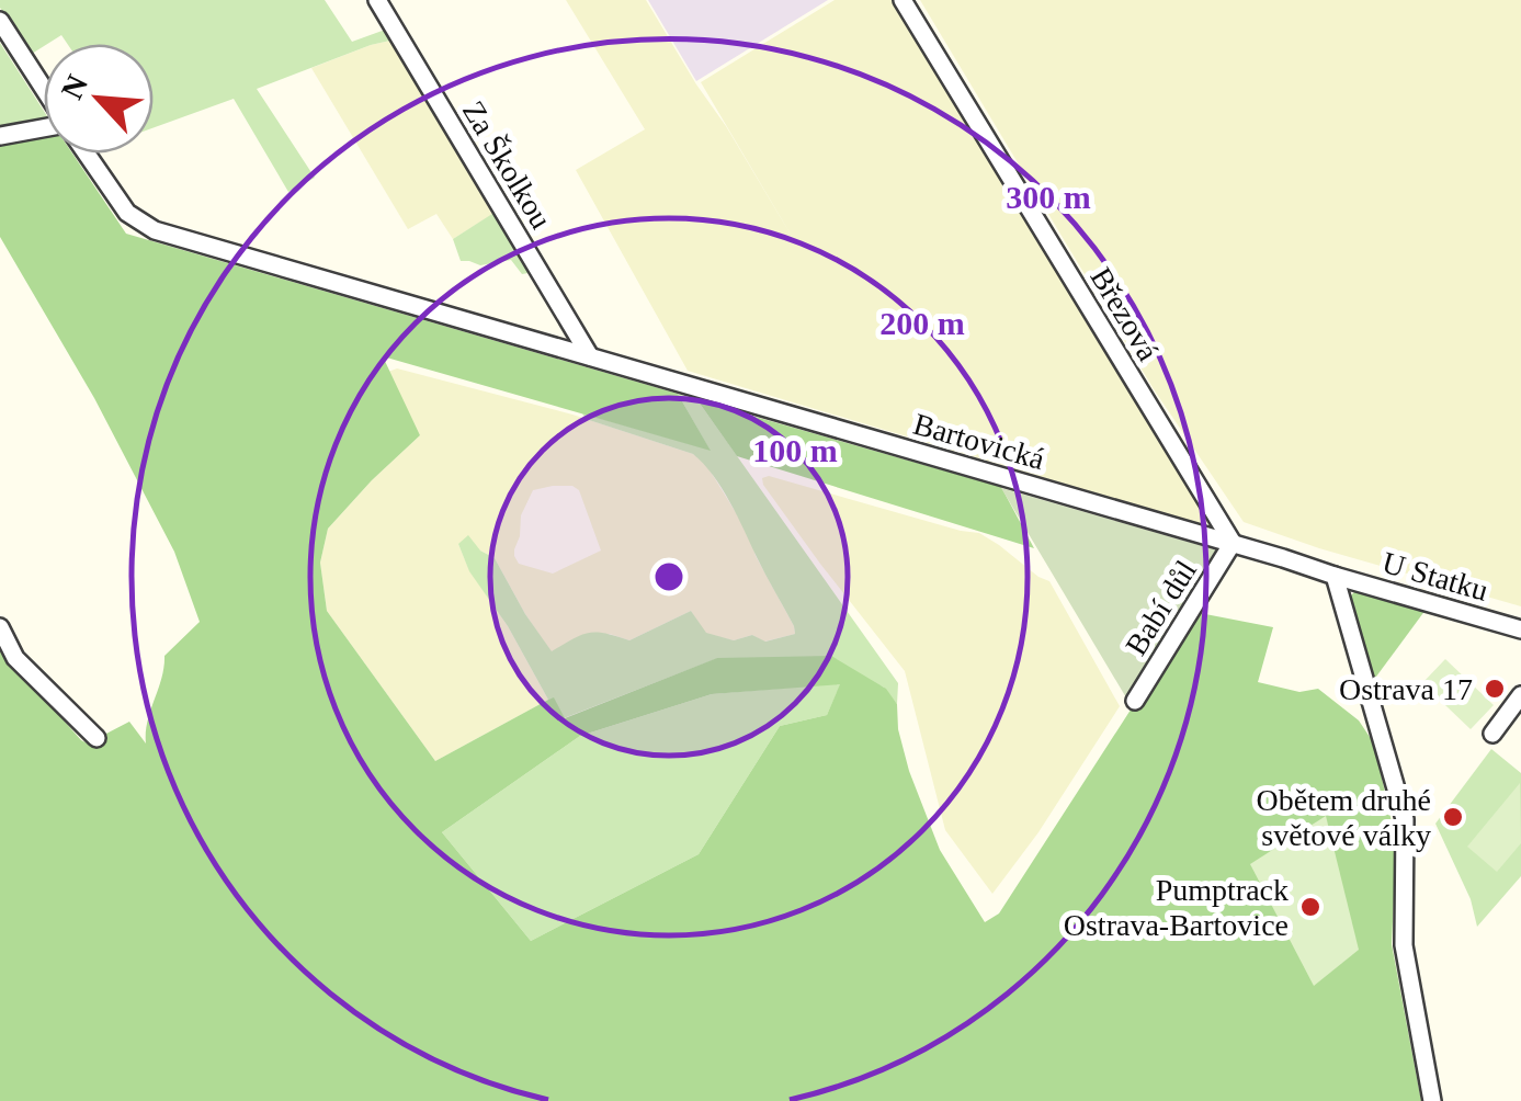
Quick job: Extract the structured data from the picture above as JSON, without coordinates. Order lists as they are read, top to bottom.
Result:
{
  "streets": {
    "street": [
      "Za Školkou",
      "Březová",
      "Bartovická",
      "U Statku",
      "Babí důl"
    ]
  },
  "crossings": [
    ["Za Školkou", "Bartovická"],
    ["Březová", "Bartovická"],
    ["Březová", "Babí důl"],
    ["Bartovická", "U Statku"],
    ["Bartovická", "Babí důl"]
  ],
  "places": ["Ostrava 17", "Obětem druhé světové války", "Pumptrack Ostrava-Bartovice"],
  "north": "top left",
  "rings": ["300 m", "200 m", "100 m"]
}
